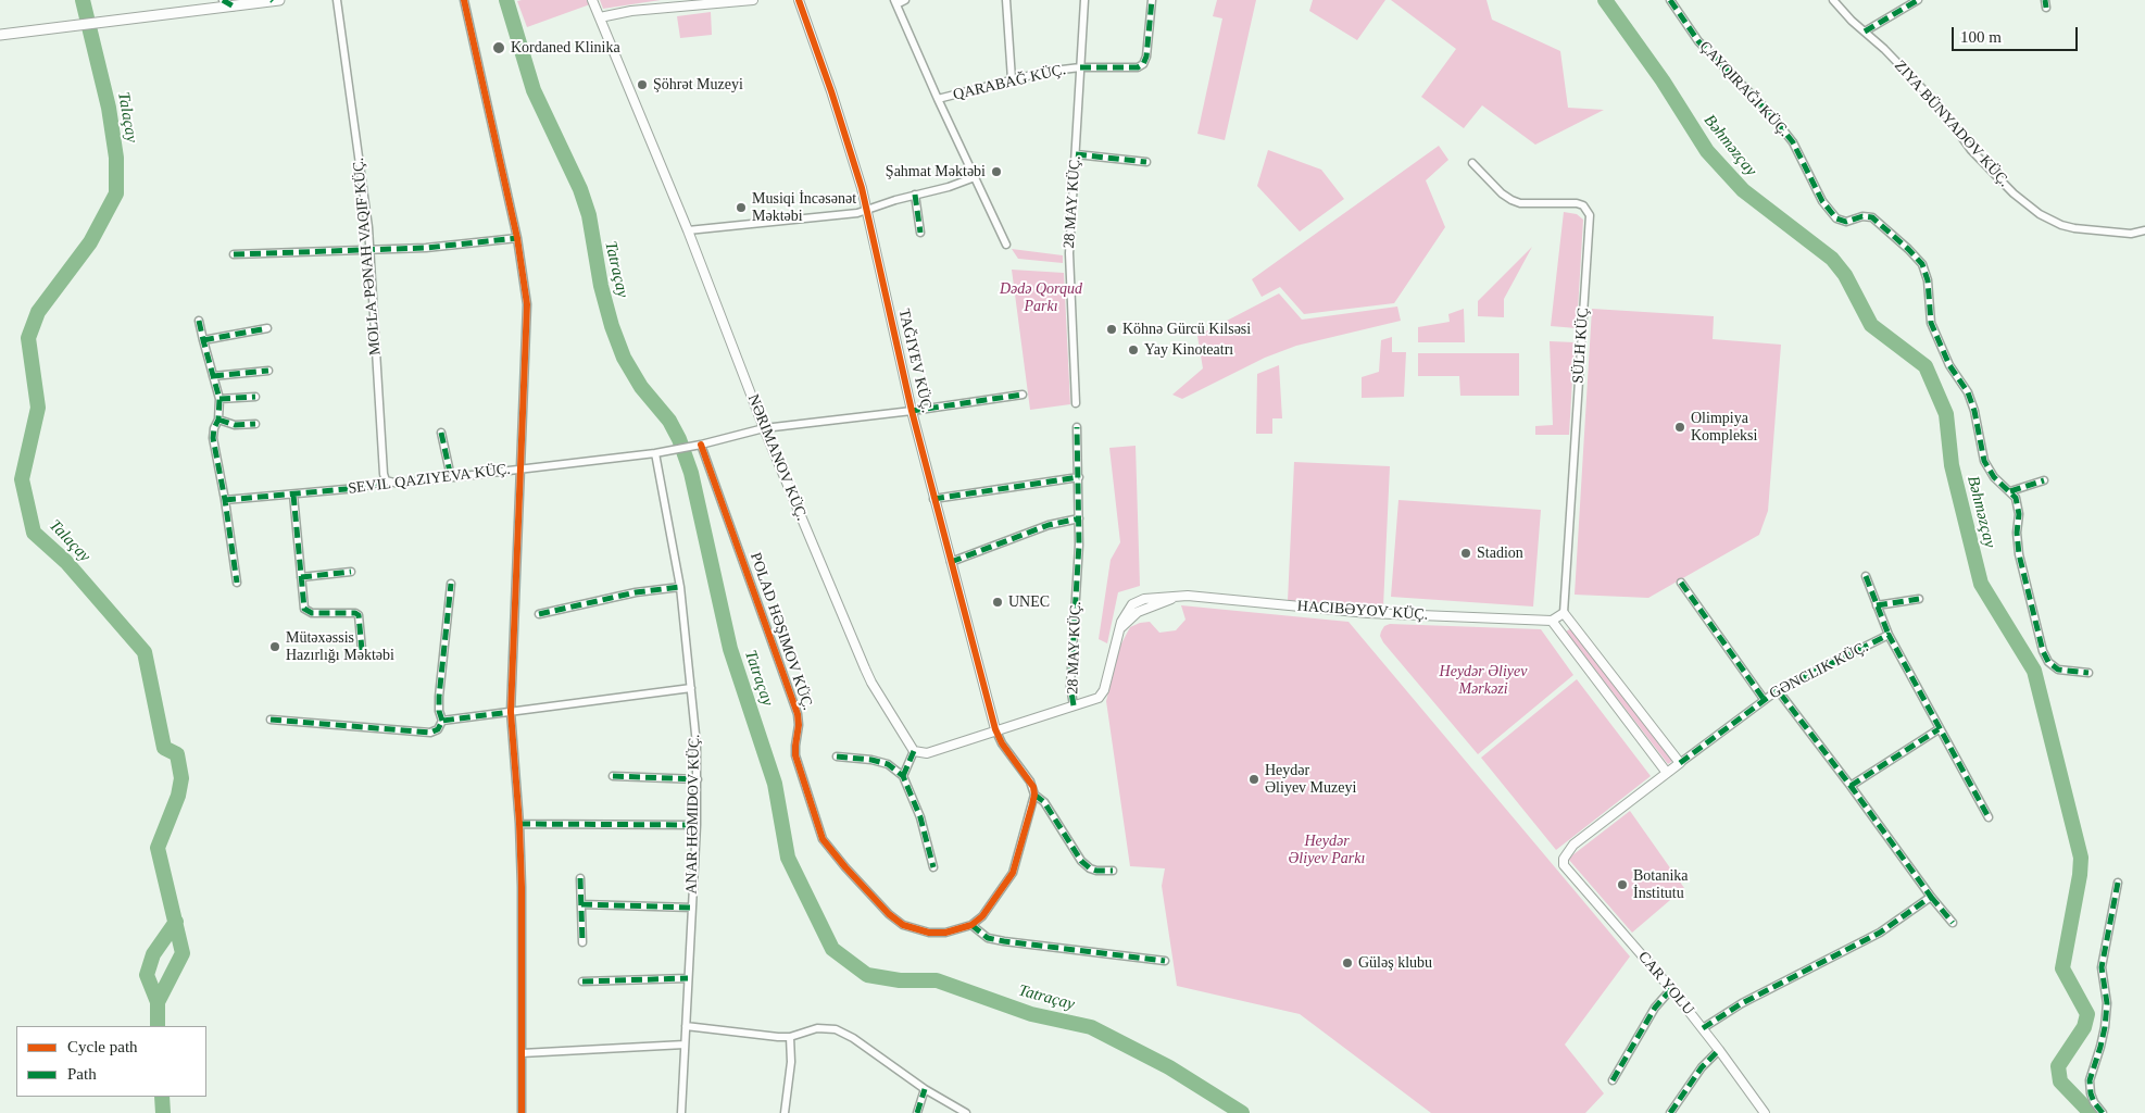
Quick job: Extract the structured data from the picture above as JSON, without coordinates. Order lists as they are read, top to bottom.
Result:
{
  "streets": {
    "street": [
      "QARABAĞ KÜÇ.",
      "ZIYA BÜNYADOV KÜÇ.",
      "28 MAY KÜÇ.",
      "MOLLA PƏNAH VAQIF KÜÇ.",
      "SÜLH KÜÇ",
      "NƏRIMANOV KÜÇ.",
      "POLAD HƏŞIMOV KÜÇ.",
      "GƏNCLIK KÜÇ.",
      "ANAR HƏMIDOV KÜÇ.",
      "CAR YOLU"
    ],
    "cycle path": ["TAĞIYEV KÜÇ.", "SEVIL QAZIYEVA KÜÇ."]
  },
  "crossings": [
    ["QARABAĞ KÜÇ.", "28 MAY KÜÇ."],
    ["GƏNCLIK KÜÇ.", "CAR YOLU"]
  ],
  "water": ["Talaçay", "Bəhməzçay", "Tatraçay"],
  "parks": ["Dədə Qorqud Parkı", "Heydər Əliyev Mərkəzi", "Heydər Əliyev Parkı"],
  "places": [
    "Kordaned Klinika",
    "Şöhrət Muzeyi",
    "Şahmat Məktəbi",
    "Musiqi İncəsənət Məktəbi",
    "Köhnə Gürcü Kilsəsi",
    "Yay Kinoteatrı",
    "Olimpiya Kompleksi",
    "Stadion",
    "UNEC",
    "Mütəxəssis Hazırlığı Məktəbi",
    "Heydər Əliyev Muzeyi",
    "Botanika İnstitutu",
    "Güləş klubu"
  ],
  "legend": ["Cycle path", "Path"],
  "scale_bar": "100 m"
}
